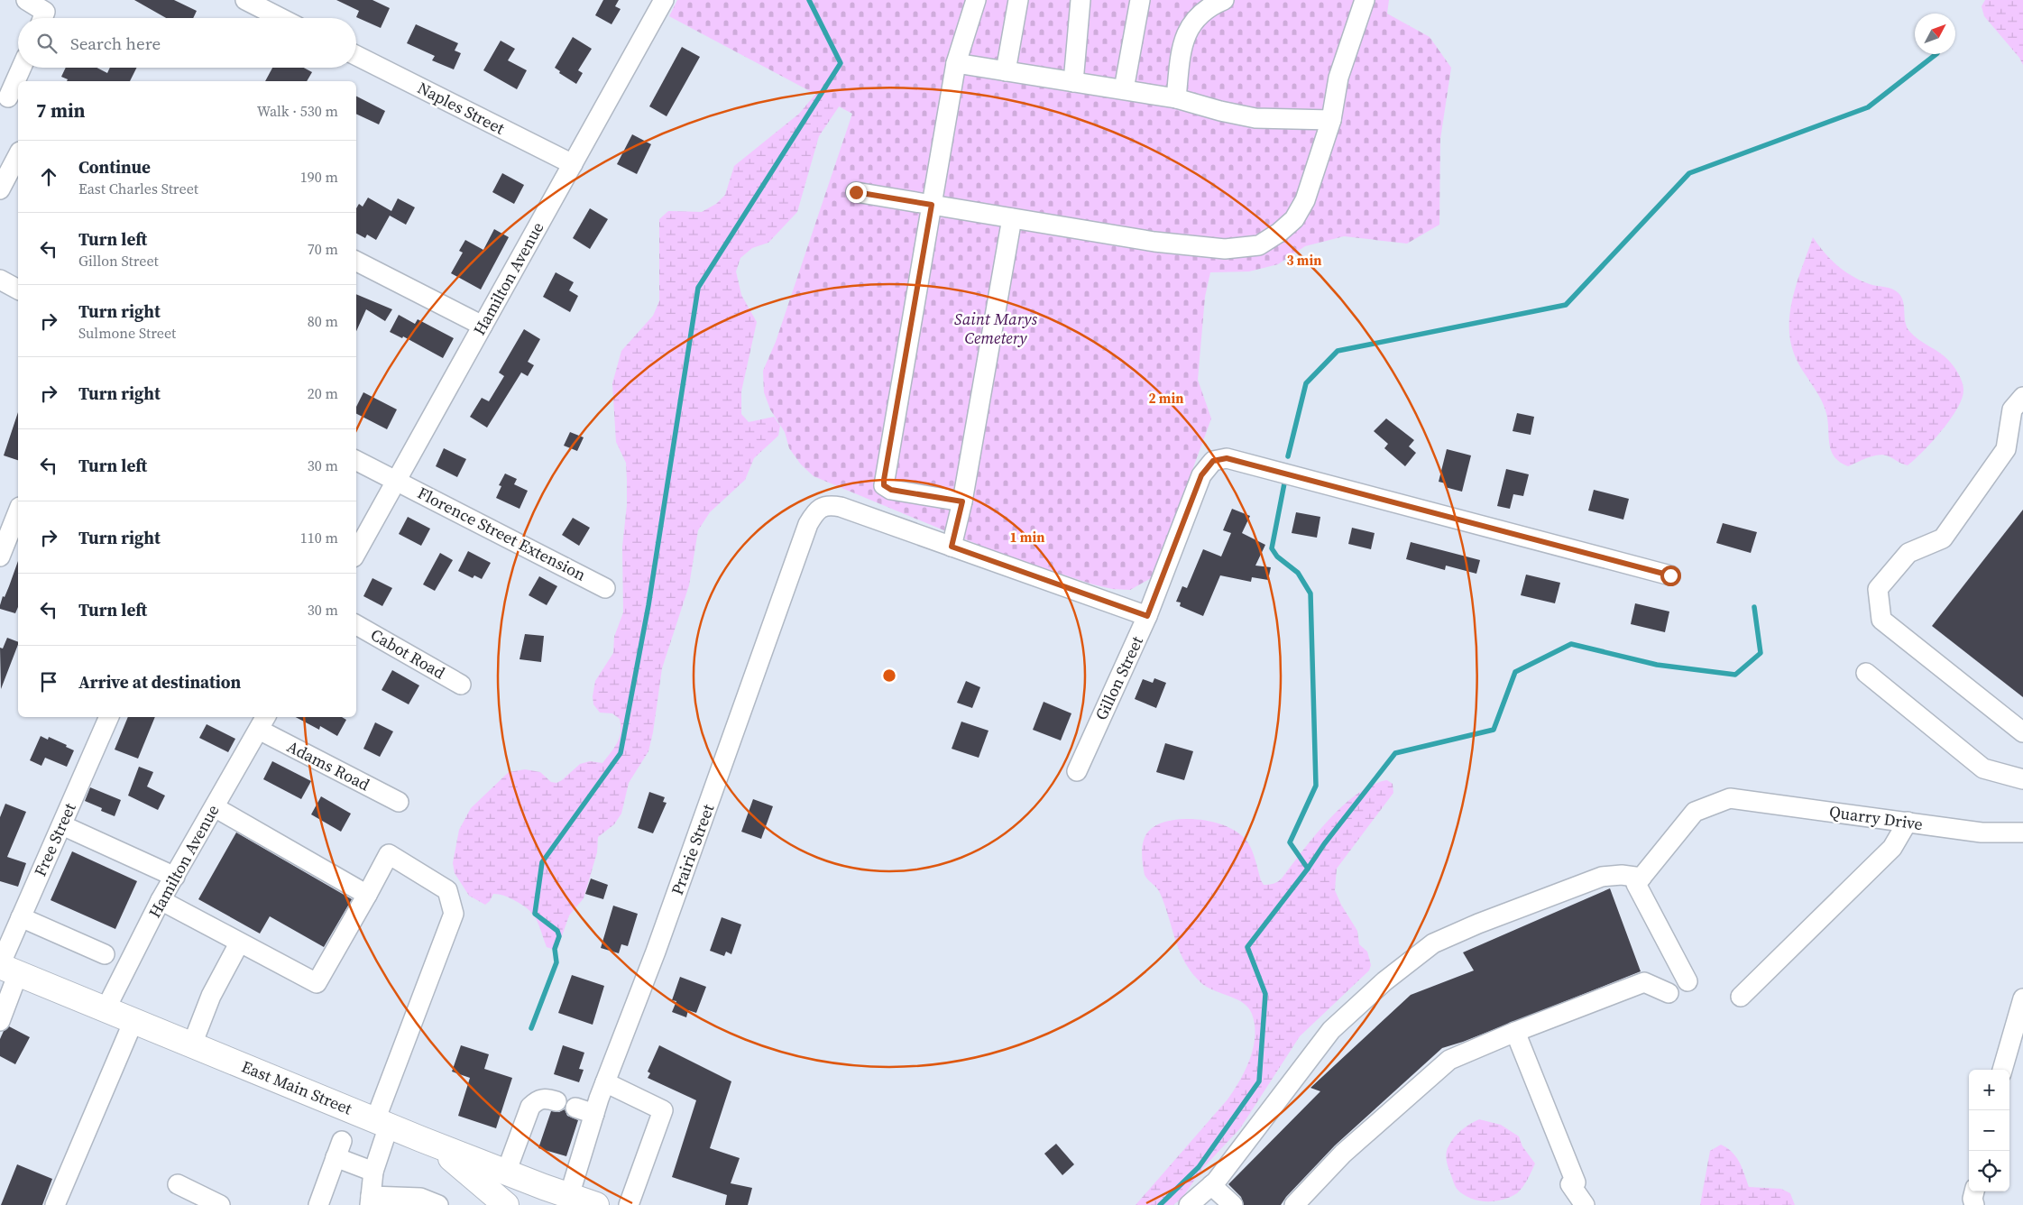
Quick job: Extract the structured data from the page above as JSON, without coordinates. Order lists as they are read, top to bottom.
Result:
{
  "streets": {
    "main road": ["East Main Street"],
    "street": [
      "Naples Street",
      "Hamilton Avenue",
      "Florence Street Extension",
      "Cabot Road",
      "Gillon Street",
      "Adams Road",
      "Quarry Drive",
      "Free Street",
      "Prairie Street"
    ]
  },
  "crossings": [
    ["Naples Street", "Hamilton Avenue"],
    ["Hamilton Avenue", "Florence Street Extension"],
    ["Hamilton Avenue", "Adams Road"],
    ["Hamilton Avenue", "East Main Street"],
    ["Free Street", "East Main Street"],
    ["Prairie Street", "East Main Street"]
  ],
  "parks": ["Saint Marys Cemetery"],
  "north": "top right",
  "page": {
    "search": "Search here",
    "heading": ["7 min", "Walk · 530 m"],
    "list": [
      ["Continue", "East Charles Street", "190 m"],
      ["Turn left", "Gillon Street", "70 m"],
      ["Turn right", "Sulmone Street", "80 m"],
      ["Turn right", "20 m"],
      ["Turn left", "30 m"],
      ["Turn right", "110 m"],
      ["Turn left", "30 m"],
      "Arrive at destination"
    ],
    "map_buttons": ["+", "−"]
  },
  "rings": ["3 min", "2 min", "1 min"]
}
